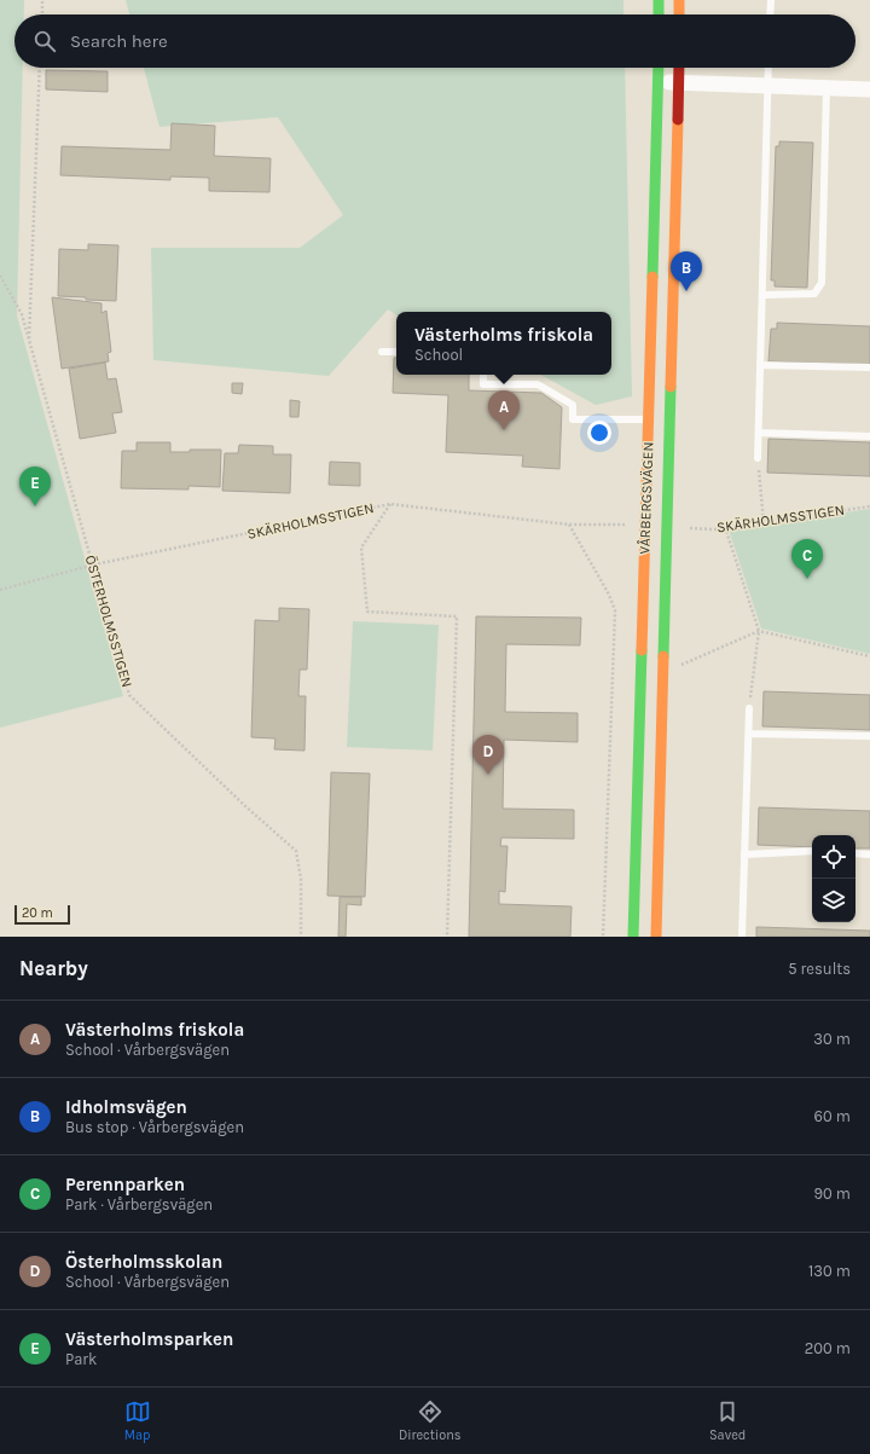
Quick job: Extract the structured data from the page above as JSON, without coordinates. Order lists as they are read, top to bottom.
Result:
{
  "streets": {
    "street": ["VÅRBERGSVÄGEN"],
    "path": ["SKÄRHOLMSSTIGEN", "ÖSTERHOLMSSTIGEN"]
  },
  "crossings": [
    ["SKÄRHOLMSSTIGEN", "ÖSTERHOLMSSTIGEN"]
  ],
  "scale_bar": "20 m",
  "page": {
    "search": "Search here",
    "pins": [
      "B",
      "A",
      "E",
      "C",
      "D"
    ],
    "popup": ["Västerholms friskola", "School"],
    "scale": "20 m",
    "heading": ["Nearby", "5 results"],
    "list": [
      {
        "mark": "A",
        "name": "Västerholms friskola",
        "note": "School · Vårbergsvägen",
        "value": "30 m"
      },
      {
        "mark": "B",
        "name": "Idholmsvägen",
        "note": "Bus stop · Vårbergsvägen",
        "value": "60 m"
      },
      {
        "mark": "C",
        "name": "Perennparken",
        "note": "Park · Vårbergsvägen",
        "value": "90 m"
      },
      {
        "mark": "D",
        "name": "Österholmsskolan",
        "note": "School · Vårbergsvägen",
        "value": "130 m"
      },
      {
        "mark": "E",
        "name": "Västerholmsparken",
        "note": "Park",
        "value": "200 m"
      }
    ],
    "nav": ["Map", "Directions", "Saved"]
  }
}
